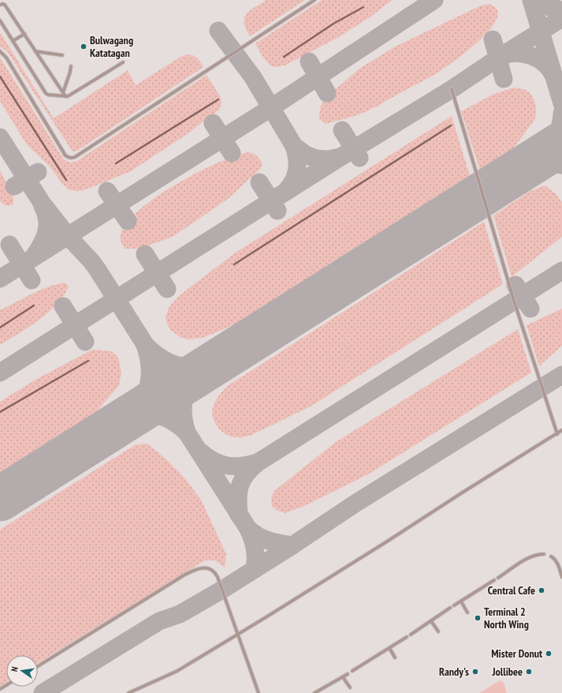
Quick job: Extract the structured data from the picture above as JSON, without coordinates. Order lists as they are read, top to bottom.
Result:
{
  "places": [
    "Bulwagang Katatagan",
    "Central Cafe",
    "Terminal 2 North Wing",
    "Mister Donut",
    "Randy's",
    "Jollibee"
  ],
  "north": "left"
}
